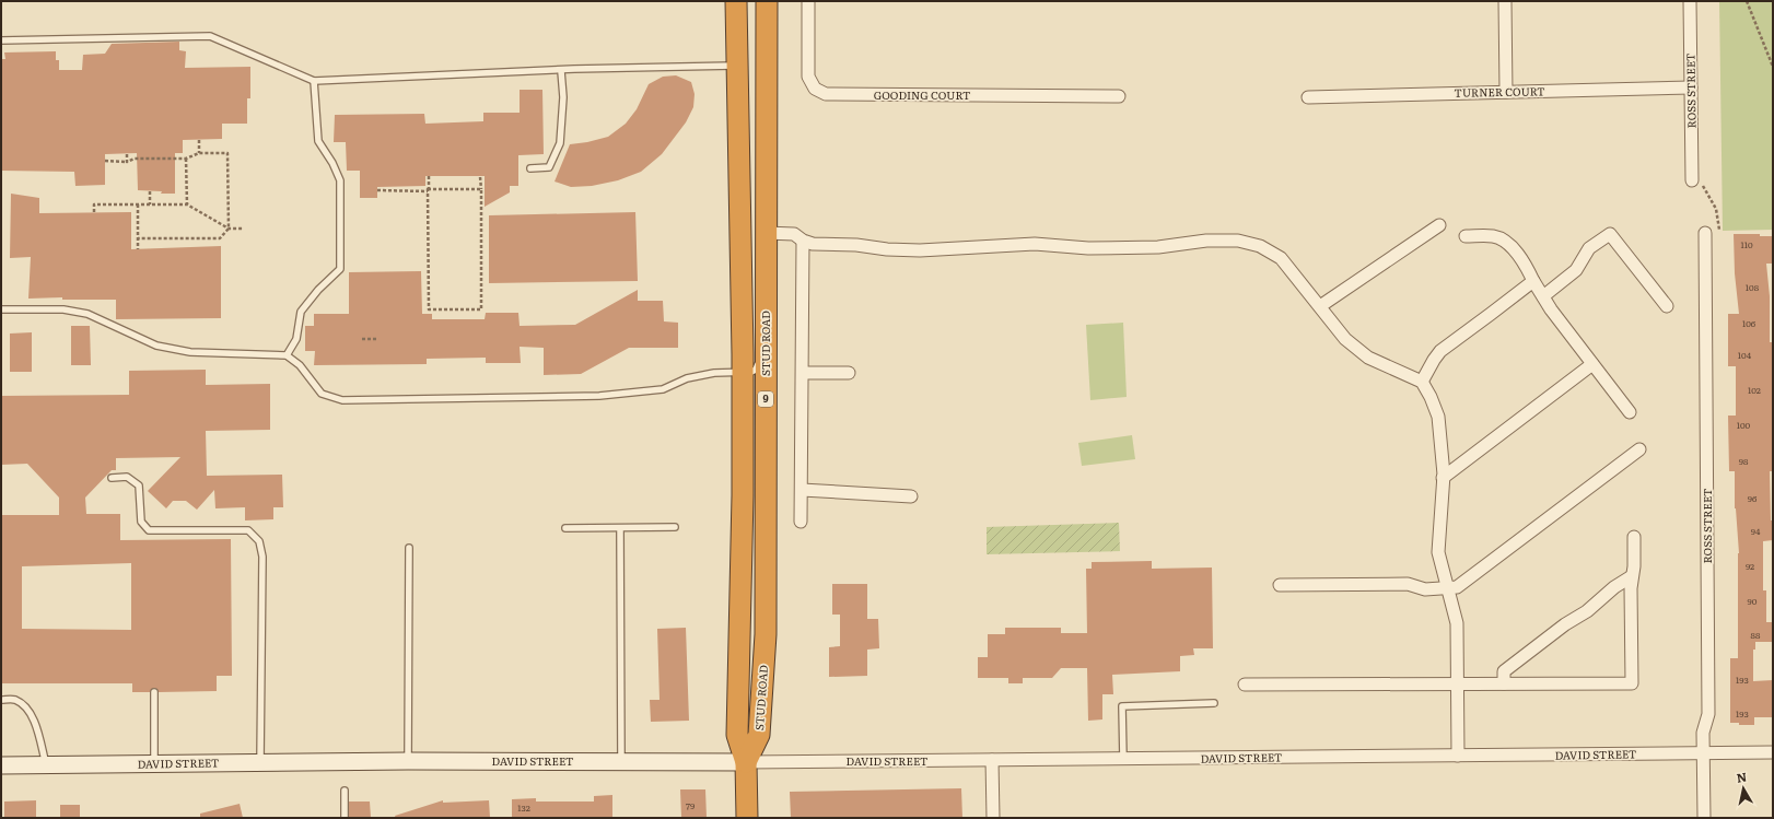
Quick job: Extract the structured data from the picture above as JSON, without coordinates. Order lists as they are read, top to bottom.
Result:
{
  "streets": {
    "highway": ["STUD ROAD", "9"],
    "main road": ["DAVID STREET"],
    "street": ["ROSS STREET", "TURNER COURT", "GOODING COURT"]
  },
  "crossings": [
    ["ROSS STREET", "TURNER COURT"],
    ["ROSS STREET", "DAVID STREET"],
    ["STUD ROAD", "DAVID STREET"]
  ],
  "house_numbers": [
    "110",
    "108",
    "106",
    "104",
    "102",
    "100",
    "98",
    "96",
    "94",
    "92",
    "90",
    "88",
    "193",
    "193",
    "79",
    "132"
  ],
  "north": "top"
}
